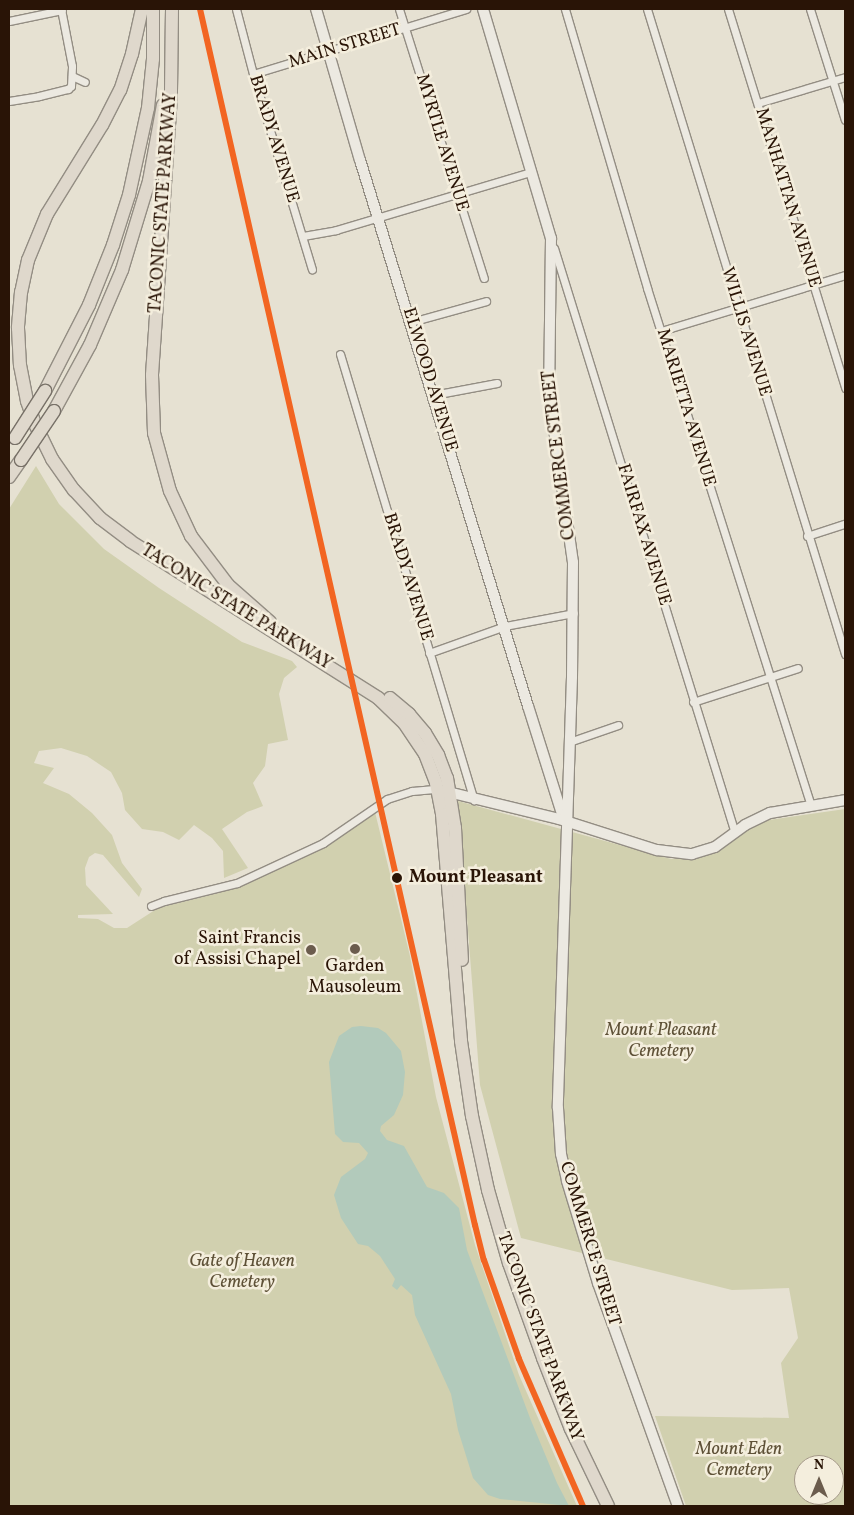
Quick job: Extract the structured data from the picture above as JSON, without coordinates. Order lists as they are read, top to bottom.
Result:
{
  "streets": {
    "highway": ["TACONIC STATE PARKWAY"],
    "street": [
      "MAIN STREET",
      "BRADY AVENUE",
      "MYRTLE AVENUE",
      "MANHATTAN AVENUE",
      "WILLIS AVENUE",
      "ELWOOD AVENUE",
      "MARIETTA AVENUE",
      "COMMERCE STREET",
      "FAIRFAX AVENUE"
    ]
  },
  "crossings": [
    ["MAIN STREET", "BRADY AVENUE"],
    ["MAIN STREET", "MYRTLE AVENUE"],
    ["MAIN STREET", "ELWOOD AVENUE"],
    ["ELWOOD AVENUE", "COMMERCE STREET"],
    ["COMMERCE STREET", "FAIRFAX AVENUE"]
  ],
  "parks": ["Mount Pleasant Cemetery", "Gate of Heaven Cemetery", "Mount Eden Cemetery"],
  "places": ["Mount Pleasant", "Garden Mausoleum", "Saint Francis of Assisi Chapel"],
  "north": "top"
}
